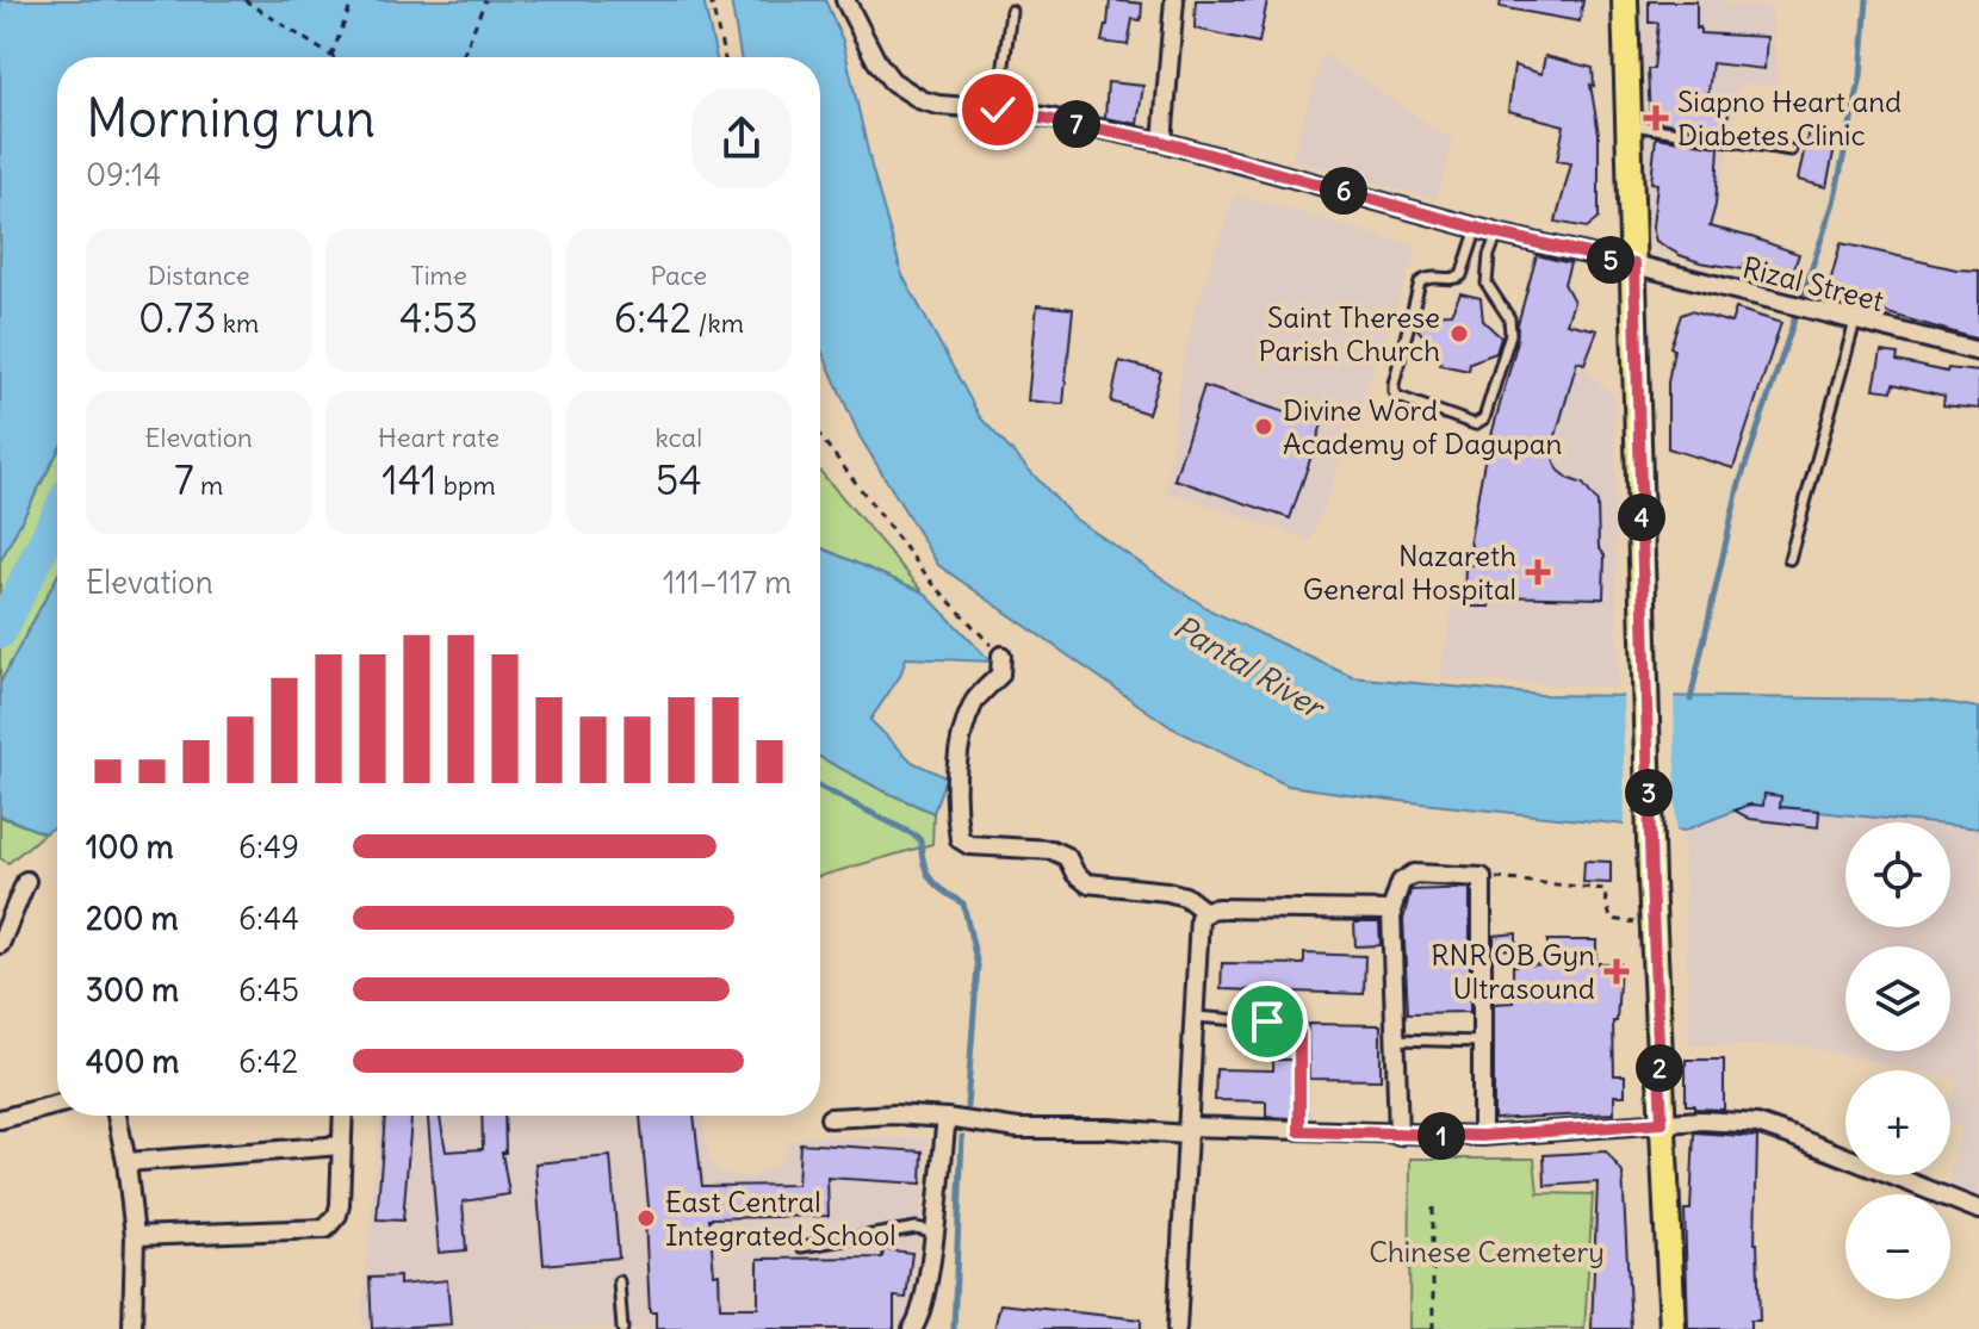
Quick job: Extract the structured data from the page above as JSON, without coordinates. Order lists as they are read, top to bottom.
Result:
{
  "streets": {
    "street": ["Rizal Street"]
  },
  "water": ["Pantal River"],
  "parks": ["Chinese Cemetery"],
  "places": {
    "health": ["Siapno Heart and Diabetes Clinic", "Nazareth General Hospital", "RNR OB Gyn Ultrasound"],
    "other": ["Saint Therese Parish Church", "Divine Word Academy of Dagupan", "East Central Integrated School"]
  },
  "page": {
    "heading": ["Morning run", "09:14"],
    "pins": [
      "7",
      "6",
      "5",
      "4",
      "3",
      "2",
      "1"
    ],
    "stats": [
      ["Distance", "0.73 km"],
      ["Time", "4:53"],
      ["Pace", "6:42 /km"],
      ["Elevation", "7 m"],
      ["Heart rate", "141 bpm"],
      ["kcal", "54"]
    ],
    "chart": ["Elevation", "111–117 m"],
    "list": [
      {
        "name": "100 m",
        "note": "6:49"
      },
      {
        "name": "200 m",
        "note": "6:44"
      },
      {
        "name": "300 m",
        "note": "6:45"
      },
      {
        "name": "400 m",
        "note": "6:42"
      }
    ],
    "map_buttons": ["+", "−"]
  }
}
